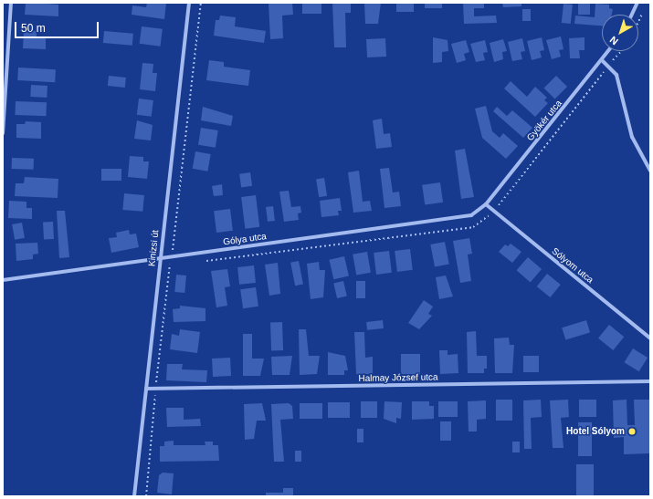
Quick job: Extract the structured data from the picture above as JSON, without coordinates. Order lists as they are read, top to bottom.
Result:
{
  "streets": {
    "street": [
      "Gyökér utca",
      "Gólya utca",
      "Kinizsi út",
      "Sólyom utca",
      "Halmay József utca"
    ]
  },
  "crossings": [
    ["Gyökér utca", "Gólya utca"],
    ["Gyökér utca", "Sólyom utca"],
    ["Gólya utca", "Kinizsi út"],
    ["Gólya utca", "Sólyom utca"],
    ["Kinizsi út", "Halmay József utca"]
  ],
  "places": ["Hotel Sólyom"],
  "scale_bar": "50 m",
  "north": "bottom left"
}
